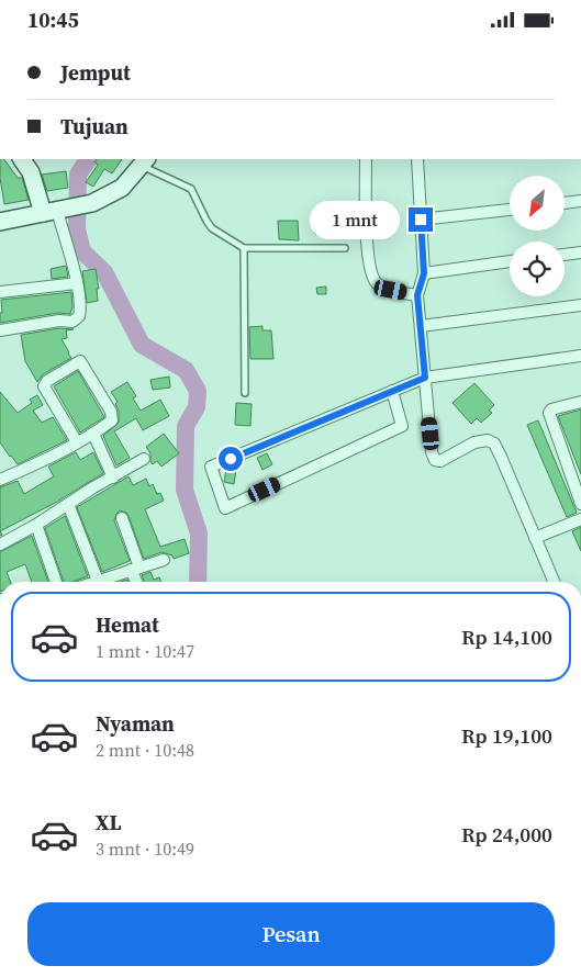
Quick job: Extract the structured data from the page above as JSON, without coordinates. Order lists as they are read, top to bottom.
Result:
{
  "north": "bottom left",
  "page": {
    "status": "10:45",
    "banner": ["Jemput", "Tujuan"],
    "bubble": "1 mnt",
    "list": [
      {
        "name": "Hemat",
        "note": "1 mnt · 10:47",
        "value": "Rp 14,100"
      },
      {
        "name": "Nyaman",
        "note": "2 mnt · 10:48",
        "value": "Rp 19,100"
      },
      {
        "name": "XL",
        "note": "3 mnt · 10:49",
        "value": "Rp 24,000"
      }
    ],
    "buttons": "Pesan"
  }
}
